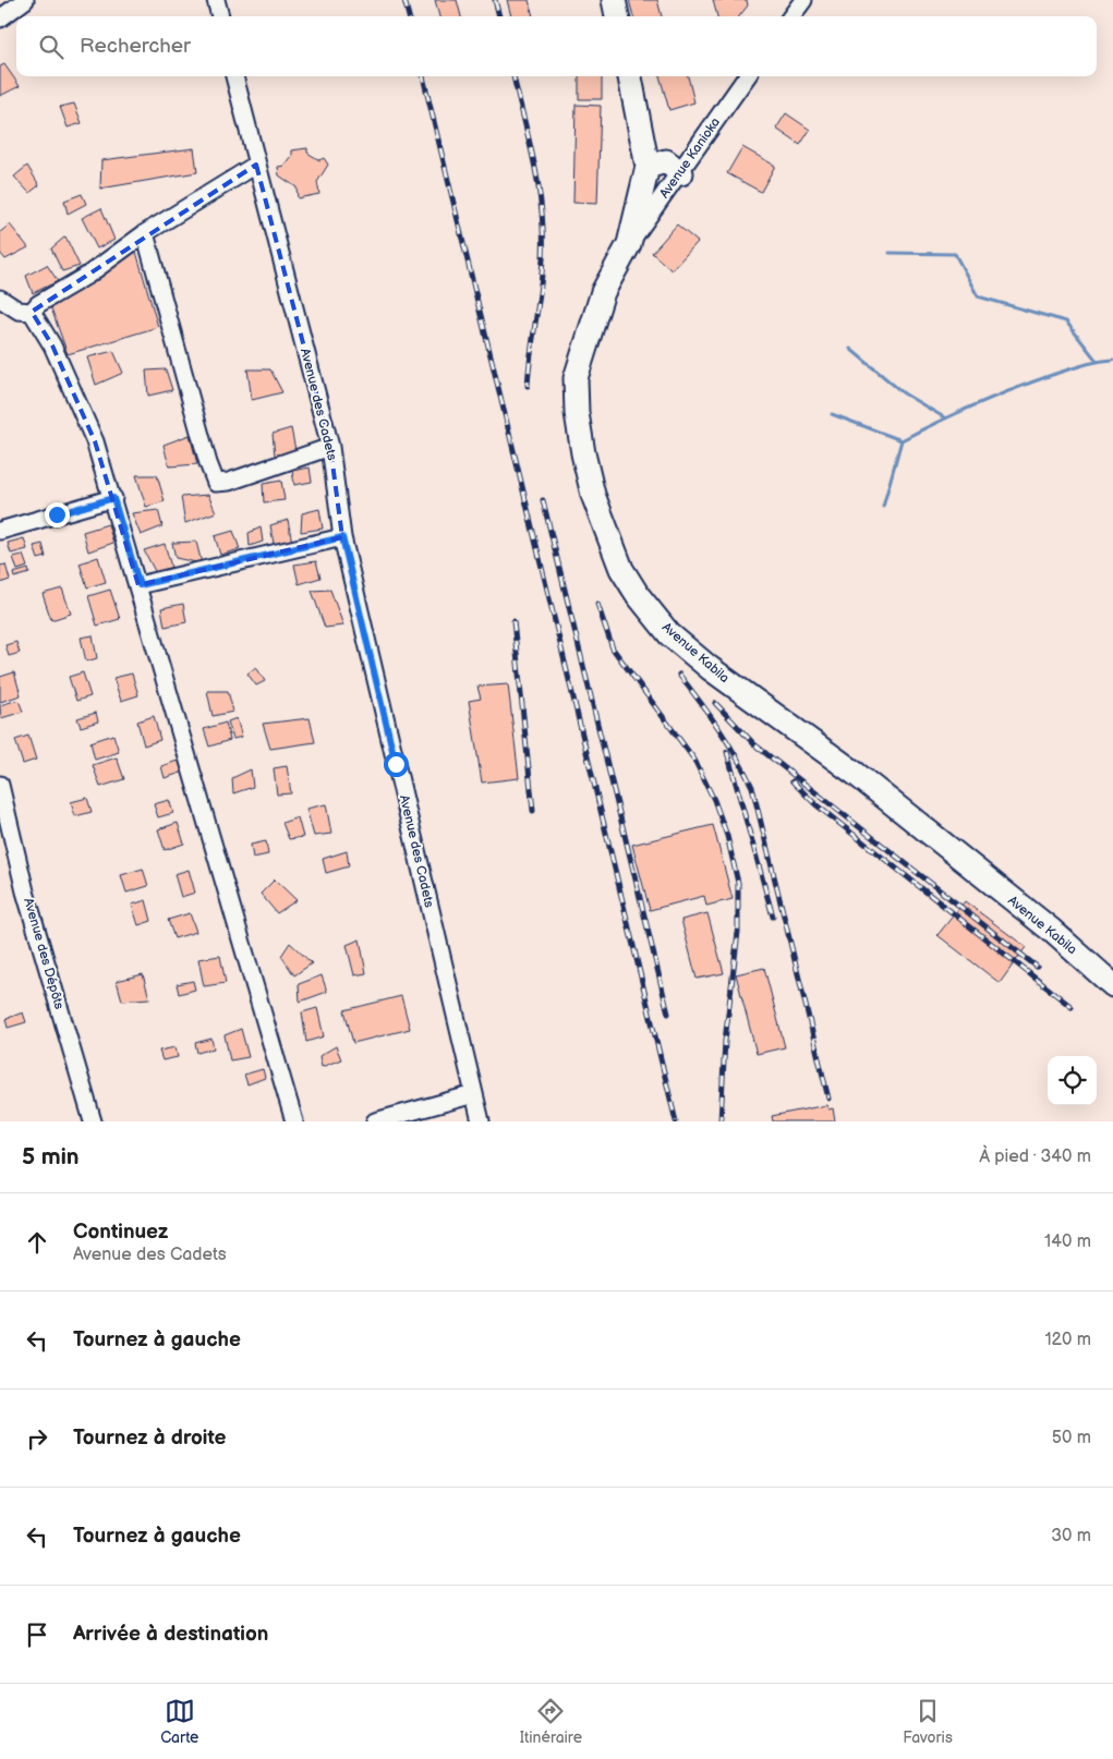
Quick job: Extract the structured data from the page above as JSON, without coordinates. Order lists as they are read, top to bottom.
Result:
{
  "streets": {
    "highway": ["Avenue Kabila"],
    "street": ["Avenue Kanioka", "Avenue des Cadets", "Avenue des Dépôts"]
  },
  "crossings": [
    ["Avenue Kanioka", "Avenue Kabila"]
  ],
  "page": {
    "search": "Rechercher",
    "heading": ["5 min", "À pied · 340 m"],
    "list": [
      ["Continuez", "Avenue des Cadets", "140 m"],
      ["Tournez à gauche", "120 m"],
      ["Tournez à droite", "50 m"],
      ["Tournez à gauche", "30 m"],
      "Arrivée à destination"
    ],
    "nav": ["Carte", "Itinéraire", "Favoris"]
  }
}
